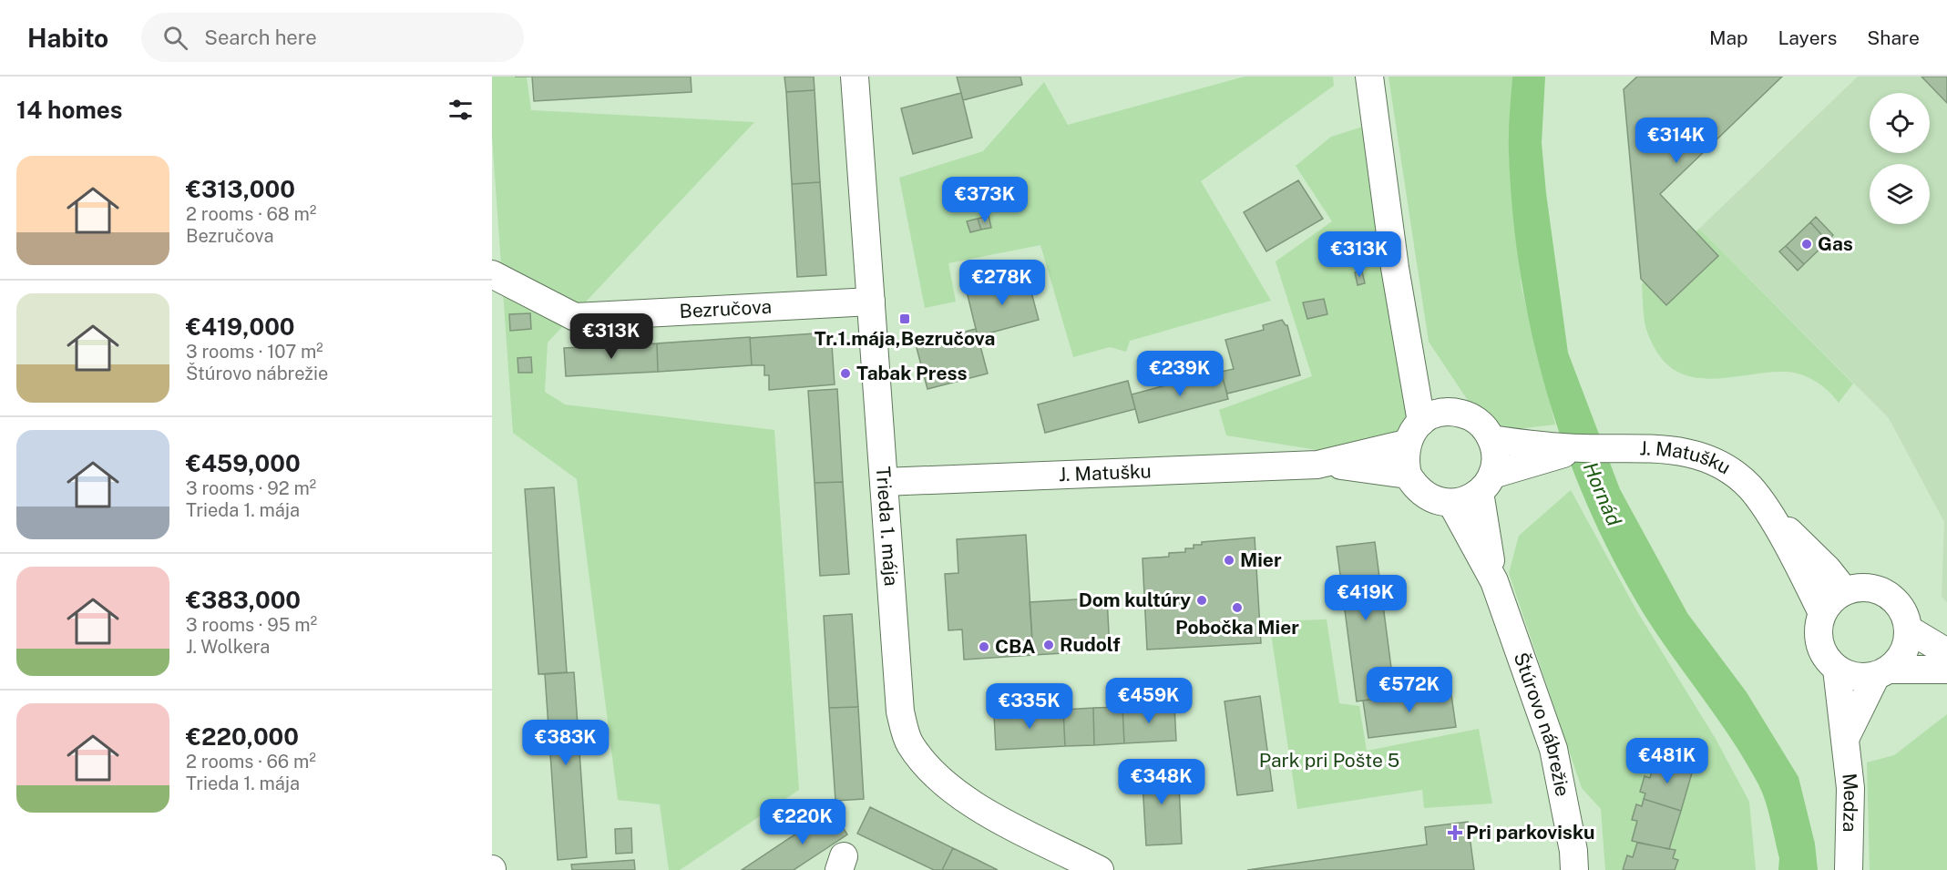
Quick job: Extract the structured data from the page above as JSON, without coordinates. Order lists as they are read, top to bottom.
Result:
{
  "streets": {
    "street": [
      "Bezručova",
      "J. Matušku",
      "Trieda 1. mája",
      "Štúrovo nábrežie",
      "Medza"
    ]
  },
  "crossings": [
    ["Bezručova", "Trieda 1. mája"],
    ["J. Matušku", "Trieda 1. mája"]
  ],
  "water": ["Hornád"],
  "parks": ["Park pri Pošte 5"],
  "places": {
    "other": [
      "Gas",
      "Tabak Press",
      "Mier",
      "Dom kultúry",
      "Pobočka Mier",
      "Rudolf",
      "CBA"
    ],
    "transit": ["Tr.1.mája,Bezručova"],
    "health": ["Pri parkovisku"]
  },
  "page": {
    "header": "Habito",
    "search": "Search here",
    "nav": ["Map", "Layers", "Share"],
    "heading": "14 homes",
    "price": [
      "€314K",
      "€373K",
      "€313K",
      "€278K",
      "€313K",
      "€239K",
      "€419K",
      "€572K",
      "€459K",
      "€335K",
      "€383K",
      "€481K",
      "€348K",
      "€220K"
    ],
    "list": [
      {
        "name": "€313,000",
        "note": "2 rooms · 68 m² · Bezručova"
      },
      {
        "name": "€419,000",
        "note": "3 rooms · 107 m² · Štúrovo nábrežie"
      },
      {
        "name": "€459,000",
        "note": "3 rooms · 92 m² · Trieda 1. mája"
      },
      {
        "name": "€383,000",
        "note": "3 rooms · 95 m² · J. Wolkera"
      },
      {
        "name": "€220,000",
        "note": "2 rooms · 66 m² · Trieda 1. mája"
      }
    ]
  }
}
